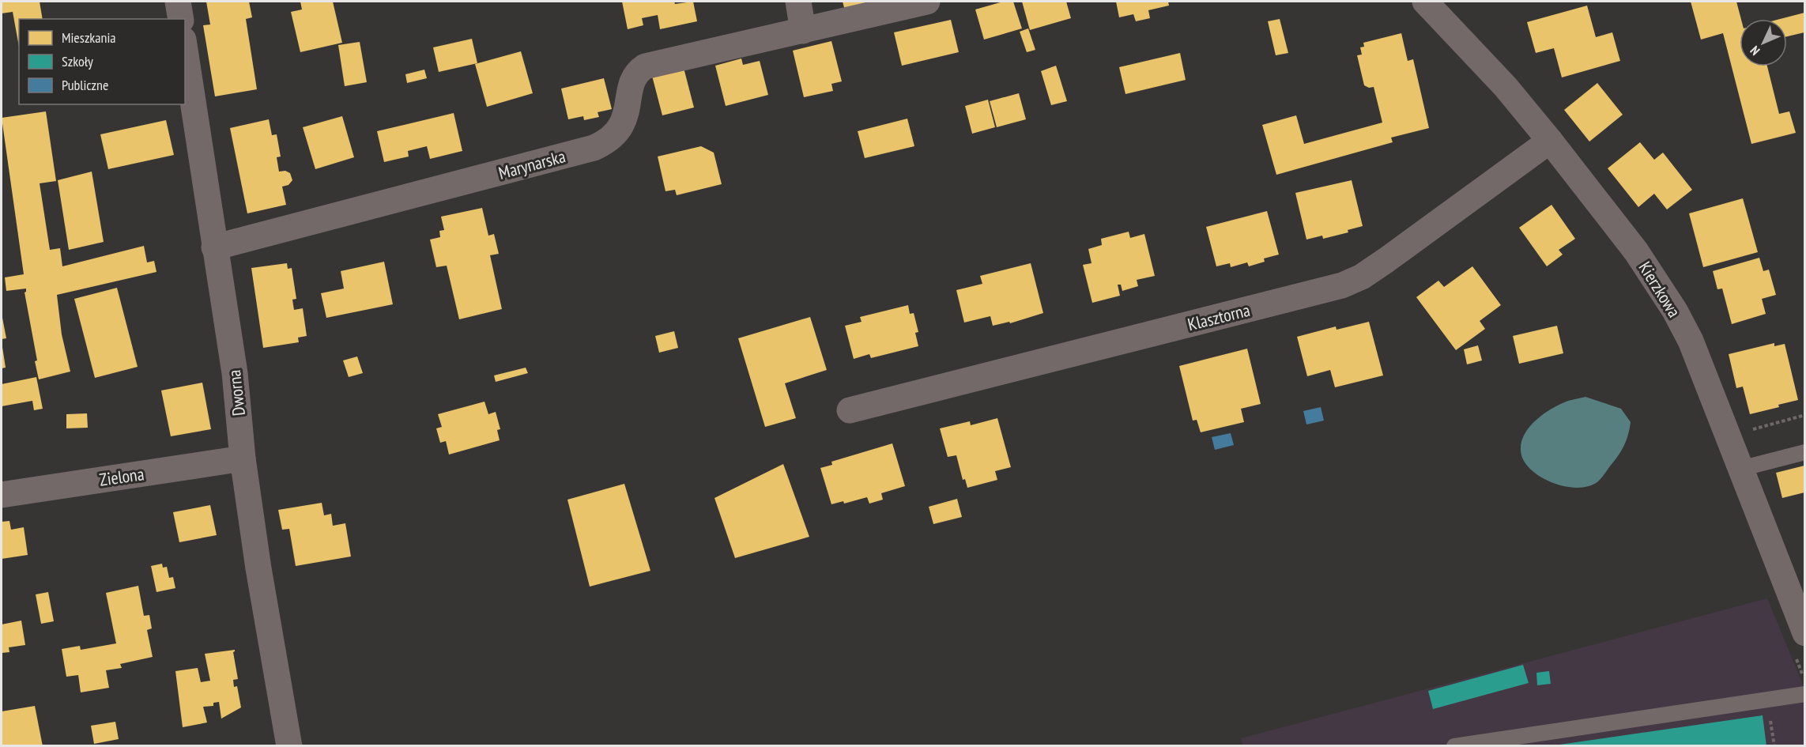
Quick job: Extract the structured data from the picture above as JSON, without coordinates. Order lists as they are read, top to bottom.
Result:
{
  "streets": {
    "street": [
      "Marynarska",
      "Kierzkowa",
      "Klasztorna",
      "Dworna",
      "Zielona"
    ]
  },
  "crossings": [
    ["Marynarska", "Dworna"],
    ["Kierzkowa", "Klasztorna"],
    ["Dworna", "Zielona"]
  ],
  "legend": ["Mieszkania", "Szkoły", "Publiczne"],
  "north": "bottom left"
}
